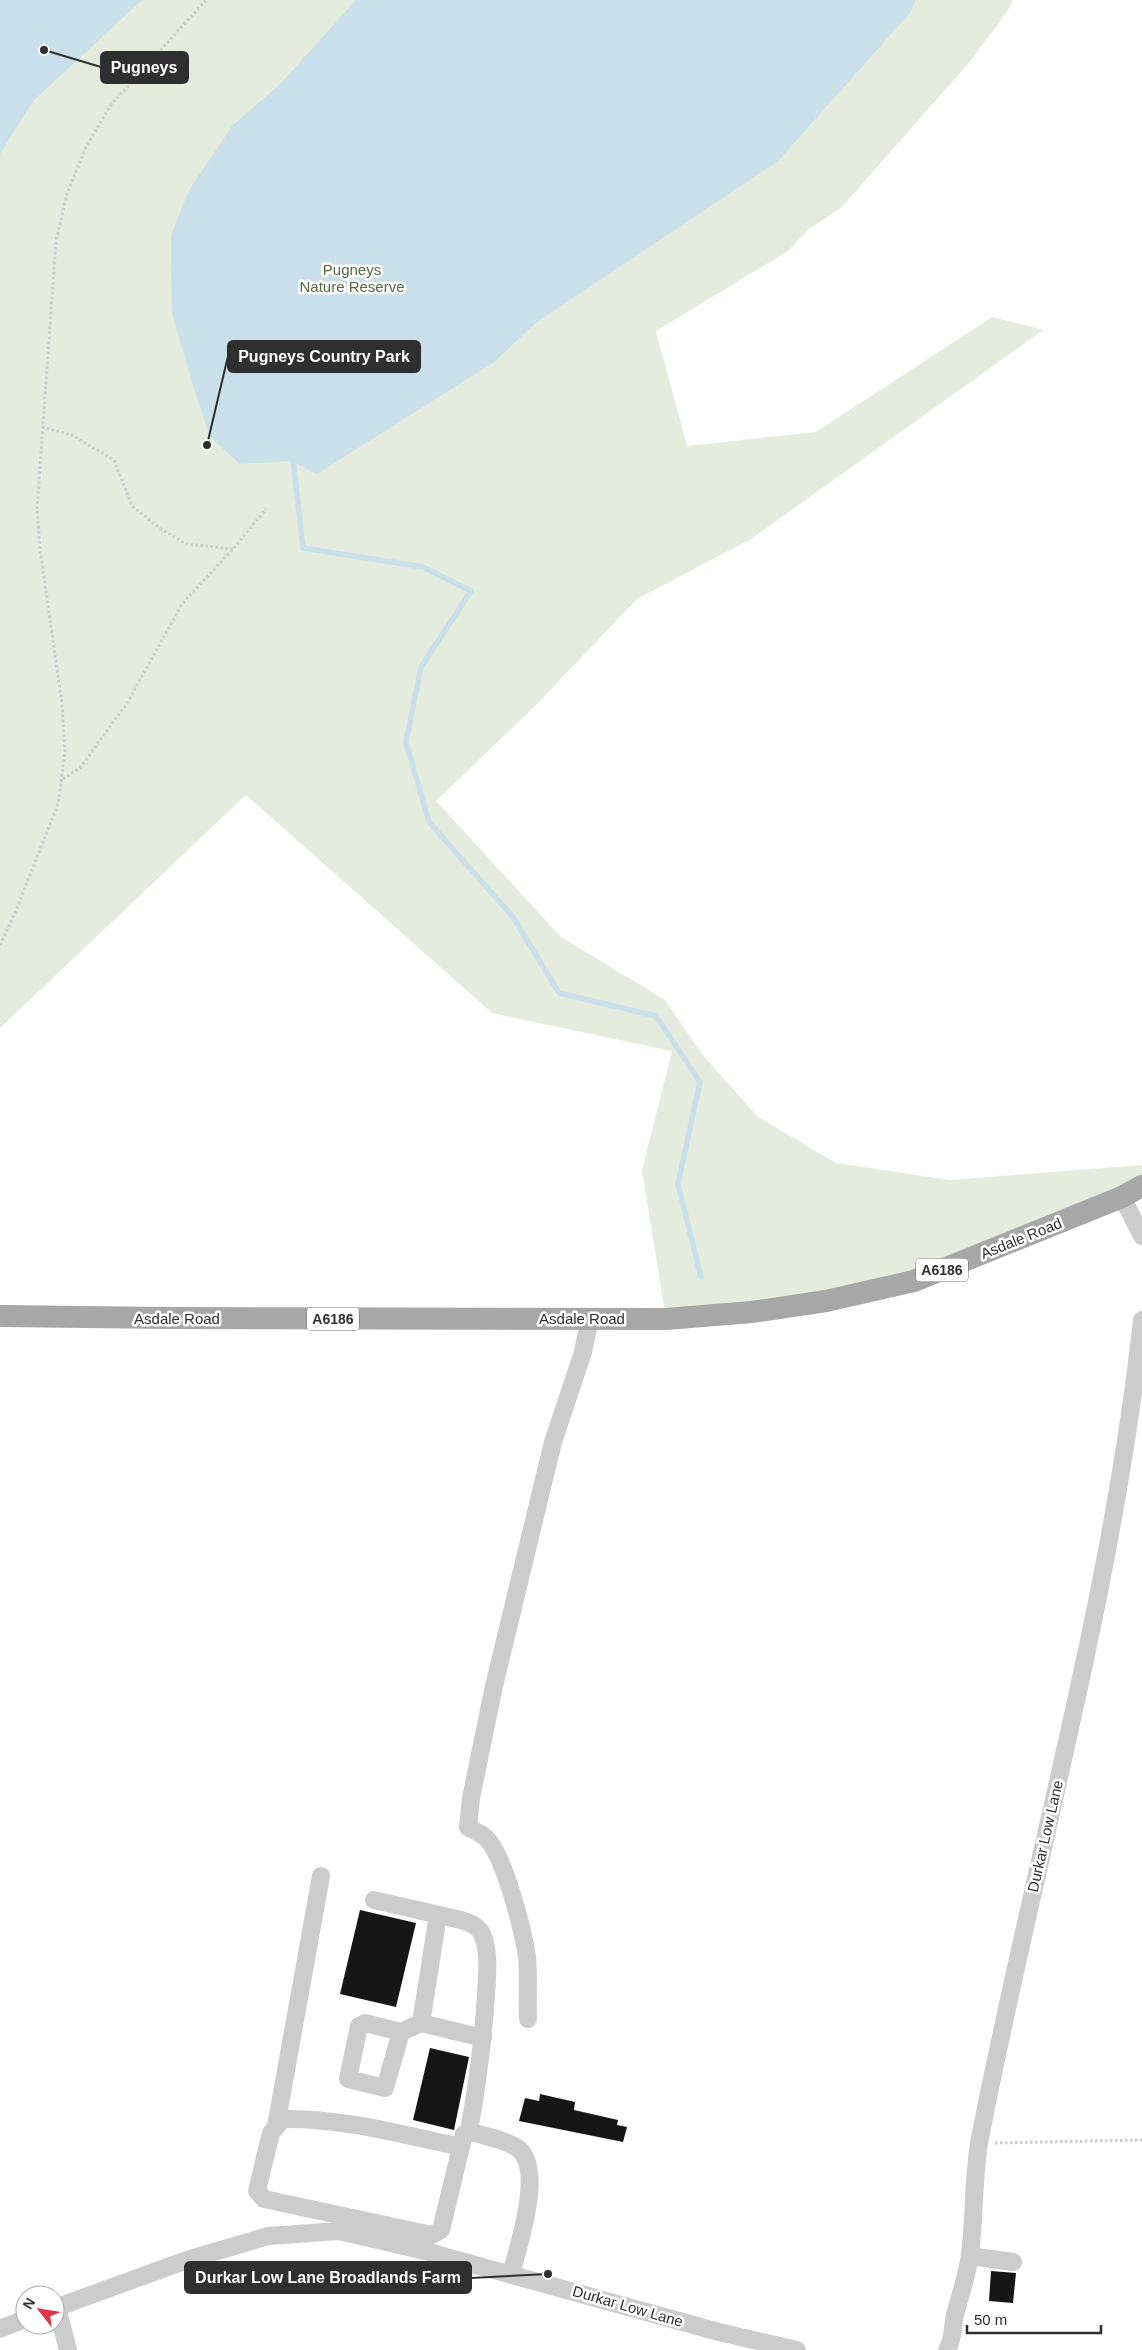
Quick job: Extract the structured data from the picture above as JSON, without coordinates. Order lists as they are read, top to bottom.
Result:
{
  "streets": {
    "main road": ["Asdale Road", "A6186"],
    "street": ["Durkar Low Lane"]
  },
  "parks": ["Pugneys Nature Reserve"],
  "places": ["Pugneys", "Pugneys Country Park", "Durkar Low Lane Broadlands Farm"],
  "scale_bar": "50 m",
  "north": "top left"
}
